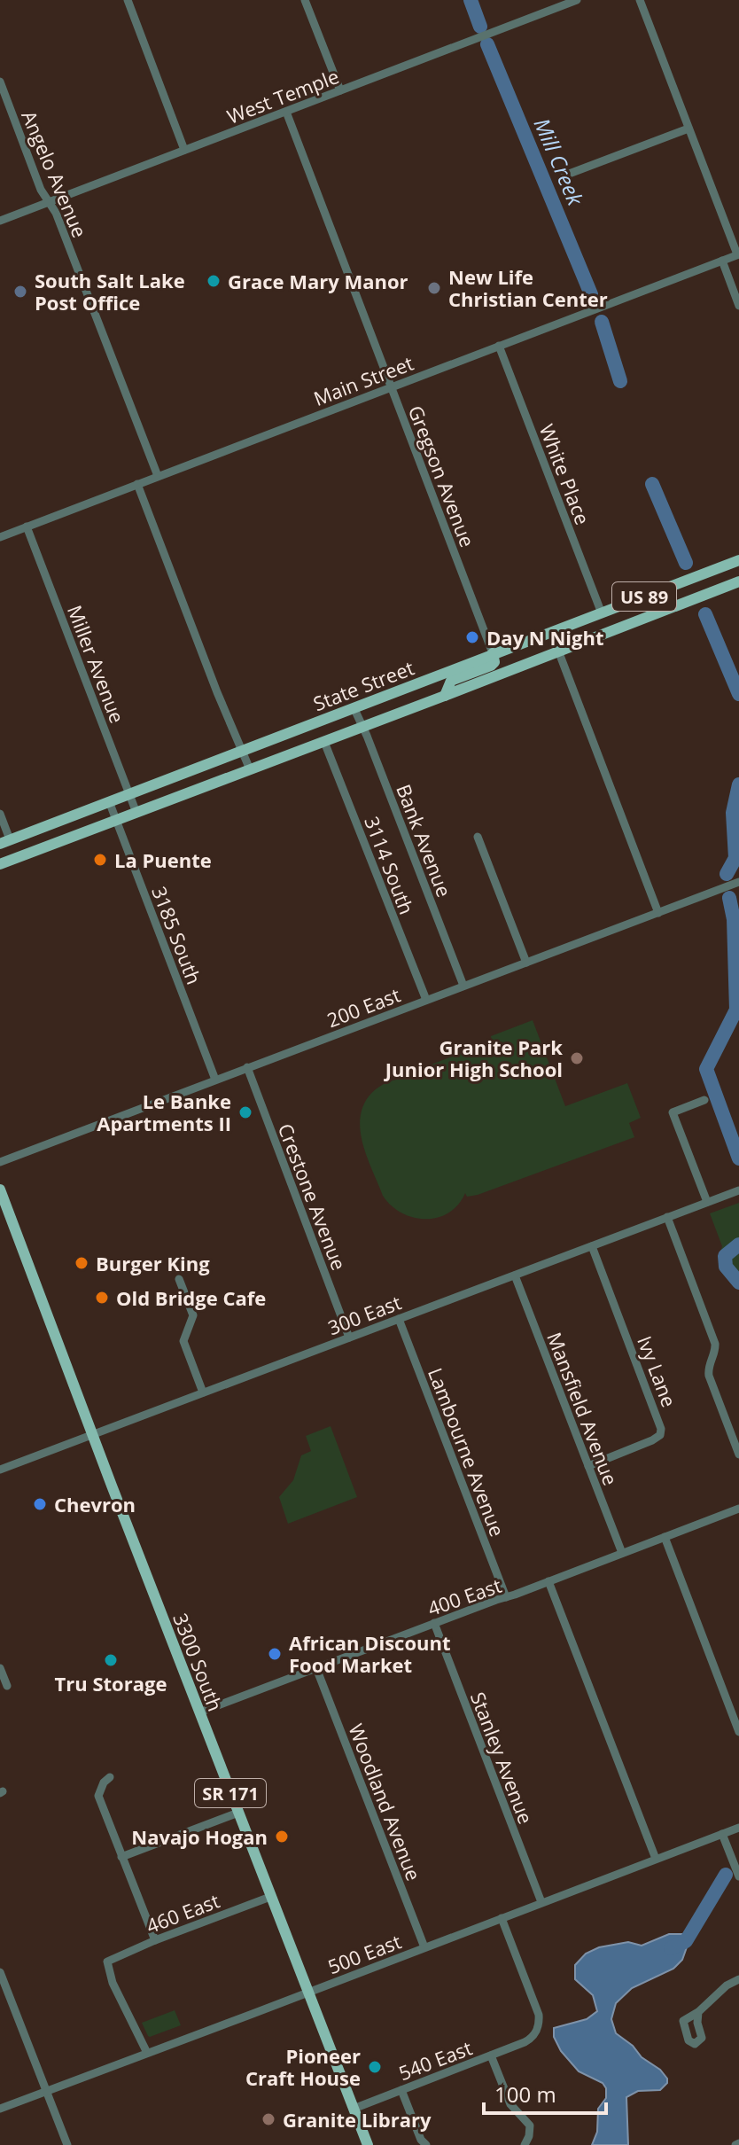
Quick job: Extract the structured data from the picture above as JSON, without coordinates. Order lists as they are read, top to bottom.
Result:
{
  "streets": {
    "main road": [
      "US 89",
      "State Street",
      "3300 South",
      "SR 171"
    ],
    "street": [
      "West Temple",
      "Angelo Avenue",
      "Main Street",
      "White Place",
      "Gregson Avenue",
      "Miller Avenue",
      "Bank Avenue",
      "3114 South",
      "3185 South",
      "200 East",
      "Crestone Avenue",
      "300 East",
      "Ivy Lane",
      "Mansfield Avenue",
      "Lambourne Avenue",
      "400 East",
      "Stanley Avenue",
      "Woodland Avenue",
      "460 East",
      "500 East",
      "540 East"
    ]
  },
  "crossings": [
    ["West Temple", "Angelo Avenue"],
    ["West Temple", "Gregson Avenue"],
    ["Angelo Avenue", "Main Street"],
    ["Main Street", "White Place"],
    ["Main Street", "Gregson Avenue"],
    ["Main Street", "Miller Avenue"],
    ["White Place", "State Street"],
    ["Gregson Avenue", "State Street"],
    ["Miller Avenue", "State Street"],
    ["State Street", "Bank Avenue"],
    ["State Street", "3114 South"],
    ["State Street", "3185 South"],
    ["Bank Avenue", "200 East"],
    ["3114 South", "200 East"],
    ["3185 South", "200 East"],
    ["200 East", "Crestone Avenue"],
    ["Crestone Avenue", "300 East"],
    ["300 East", "Ivy Lane"],
    ["300 East", "Mansfield Avenue"],
    ["300 East", "Lambourne Avenue"],
    ["300 East", "3300 South"],
    ["Ivy Lane", "Mansfield Avenue"],
    ["Mansfield Avenue", "400 East"],
    ["Lambourne Avenue", "400 East"],
    ["400 East", "3300 South"],
    ["400 East", "Stanley Avenue"],
    ["400 East", "Woodland Avenue"],
    ["3300 South", "460 East"],
    ["3300 South", "500 East"],
    ["3300 South", "540 East"],
    ["Stanley Avenue", "500 East"],
    ["Woodland Avenue", "500 East"],
    ["460 East", "500 East"],
    ["500 East", "540 East"]
  ],
  "water": ["Mill Creek"],
  "places": [
    "Grace Mary Manor",
    "New Life Christian Center",
    "South Salt Lake Post Office",
    "Day N Night",
    "La Puente",
    "Granite Park Junior High School",
    "Le Banke Apartments II",
    "Burger King",
    "Old Bridge Cafe",
    "Chevron",
    "African Discount Food Market",
    "Tru Storage",
    "Navajo Hogan",
    "Pioneer Craft House",
    "Granite Library"
  ],
  "scale_bar": "100 m"
}
